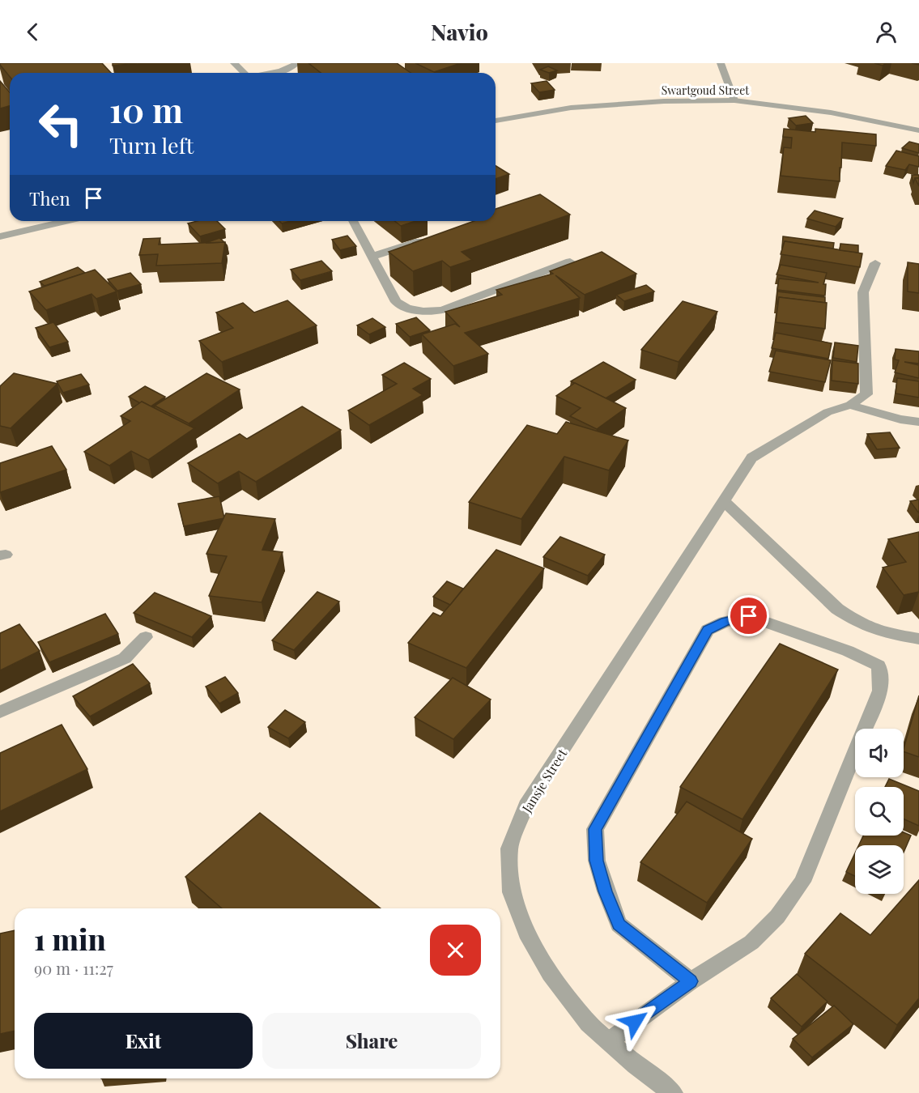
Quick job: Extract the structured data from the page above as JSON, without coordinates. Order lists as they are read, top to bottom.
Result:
{
  "streets": {
    "street": ["Swartgoud Street", "Jansje Street"]
  },
  "page": {
    "header": "Navio",
    "turn": ["10 m", "Turn left"],
    "then": "Then",
    "heading": ["1 min", "90 m · 11:27"],
    "buttons": ["Exit", "Share"]
  }
}
